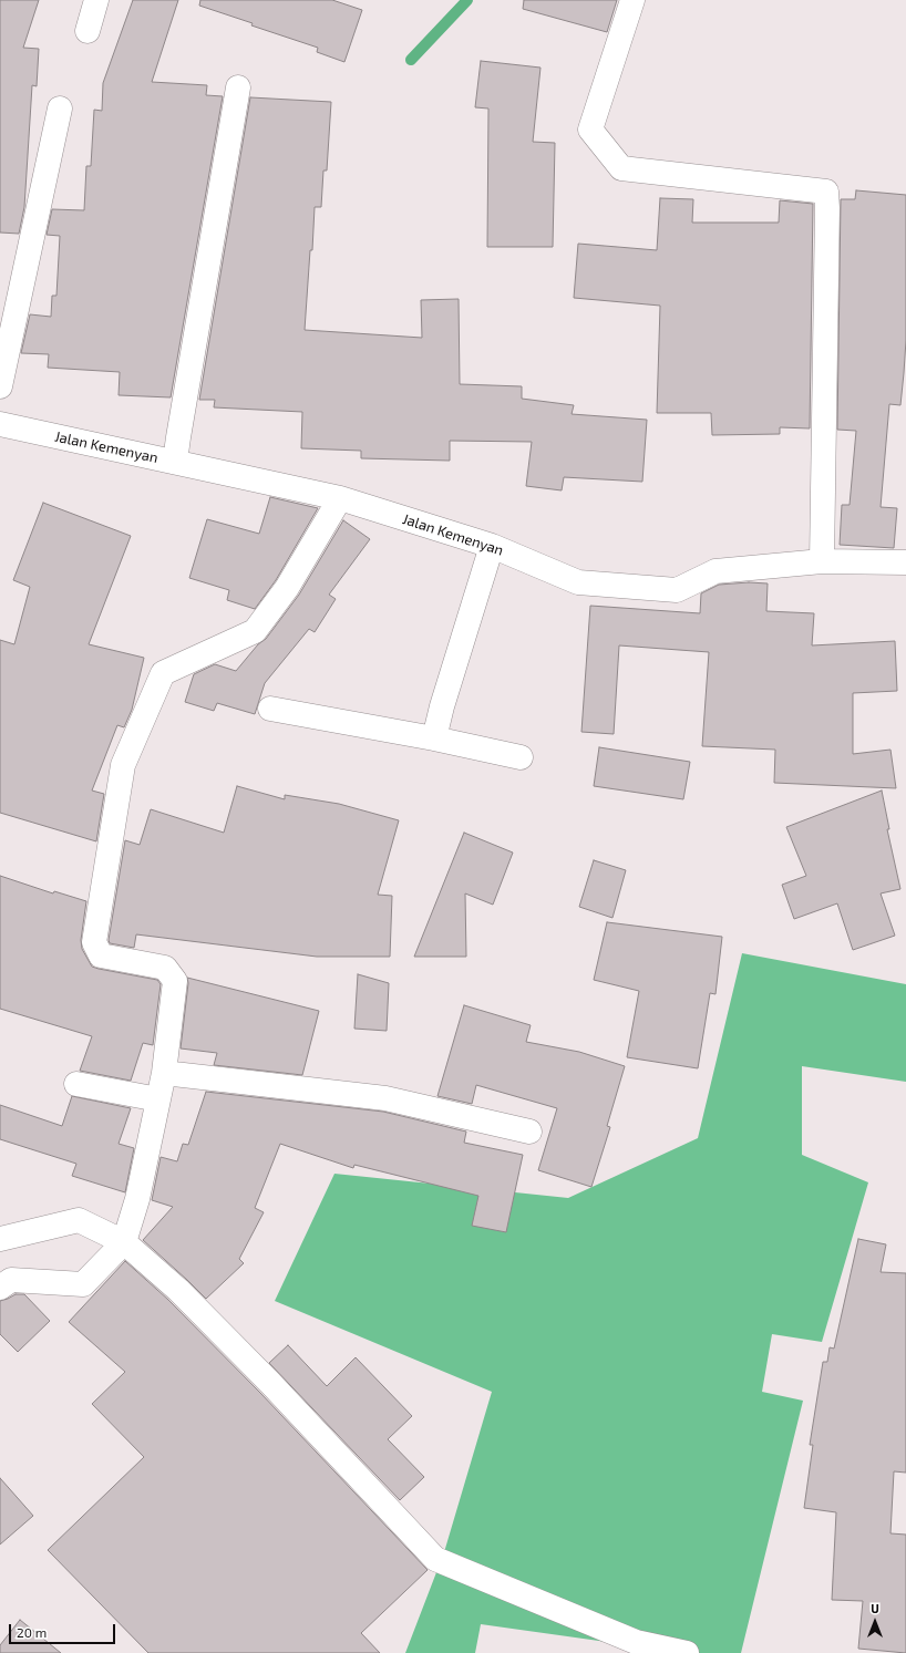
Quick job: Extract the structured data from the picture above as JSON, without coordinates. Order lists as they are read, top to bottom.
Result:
{
  "streets": {
    "street": ["Jalan Kemenyan"]
  },
  "scale_bar": "20 m",
  "north": "top"
}
